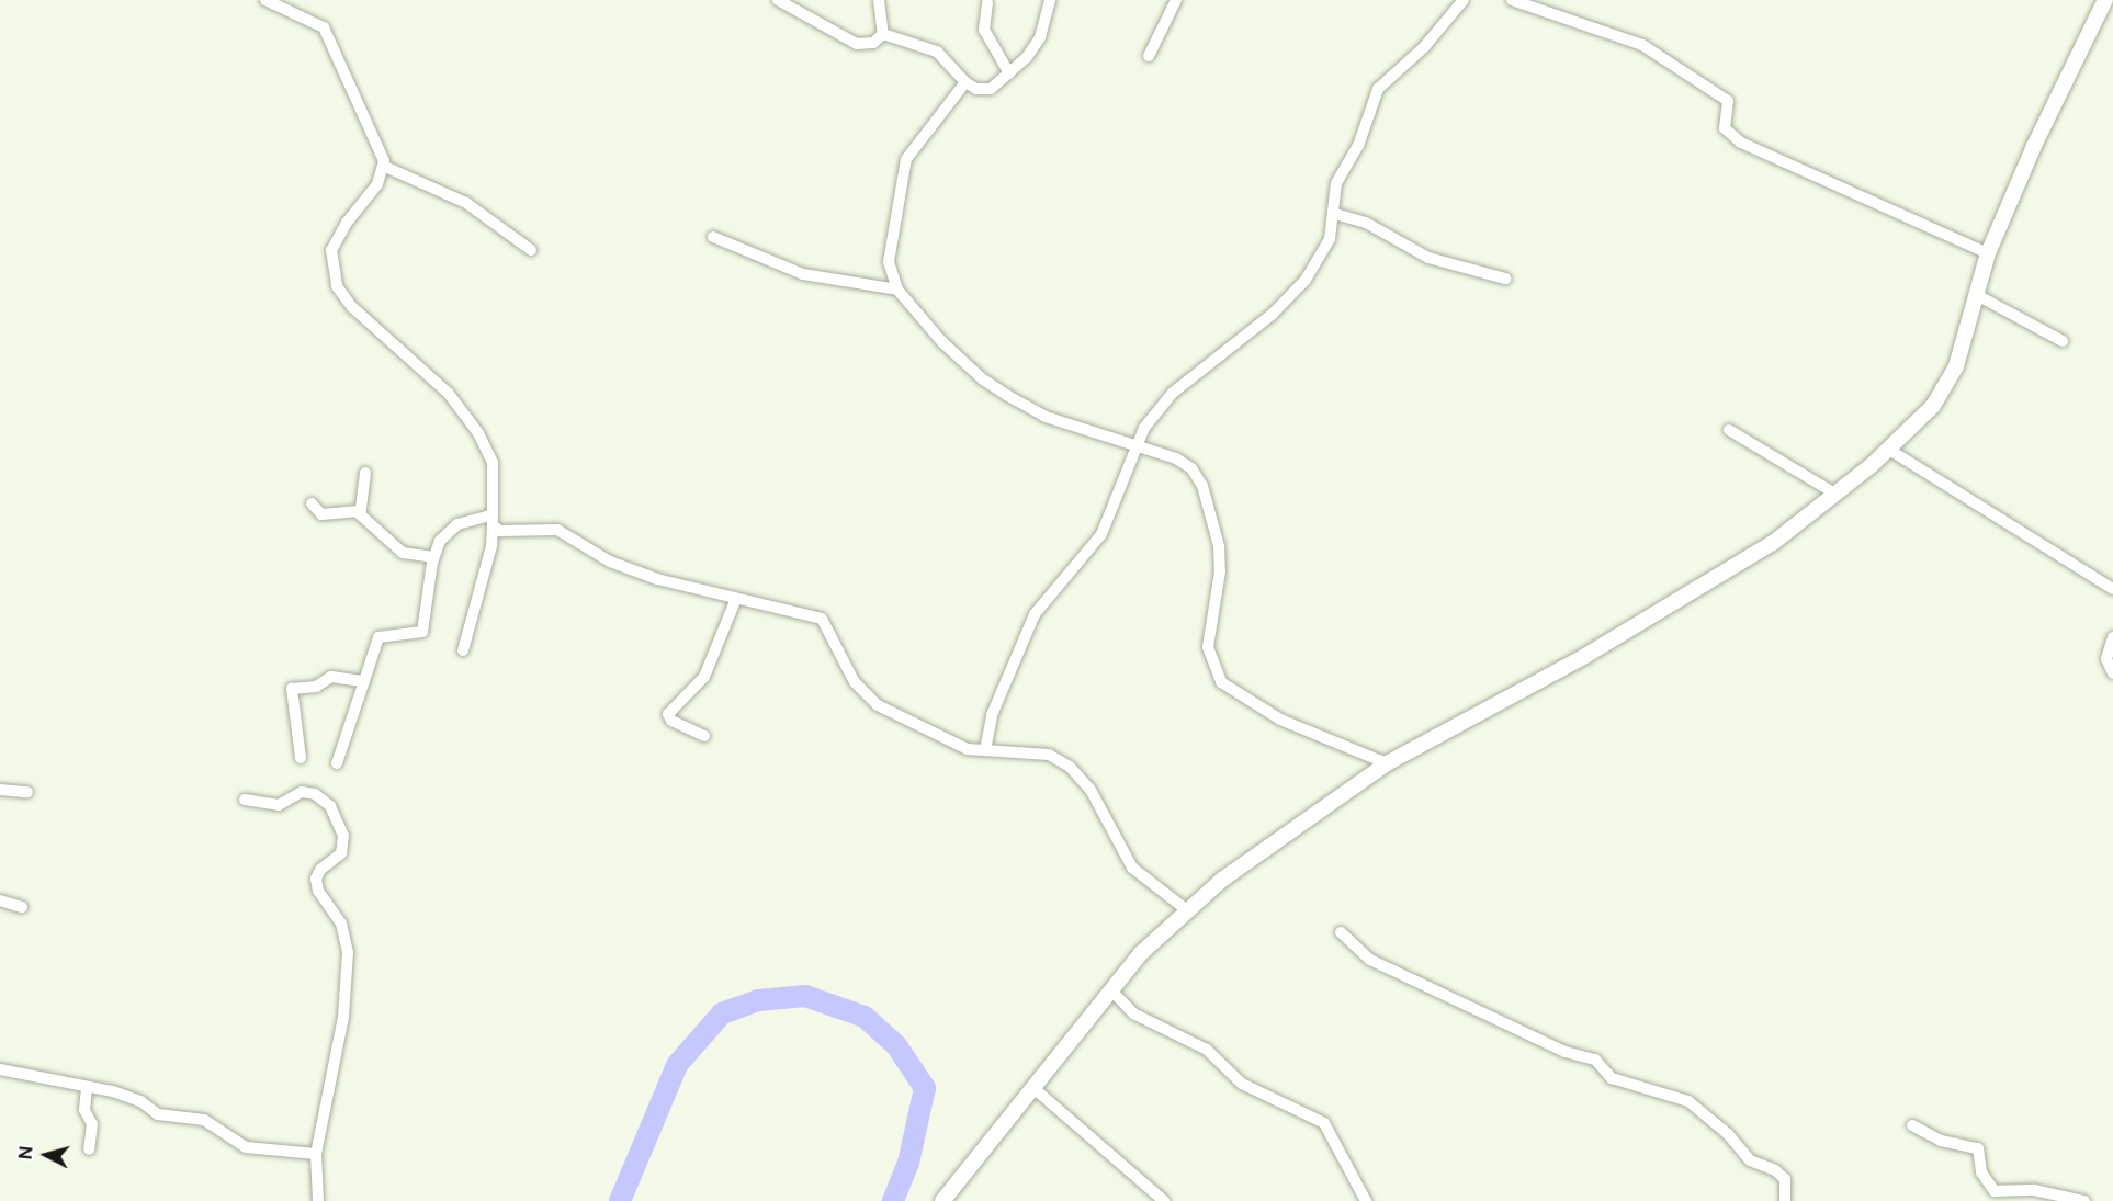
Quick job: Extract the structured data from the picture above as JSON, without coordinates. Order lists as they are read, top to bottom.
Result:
{
  "north": "left"
}
